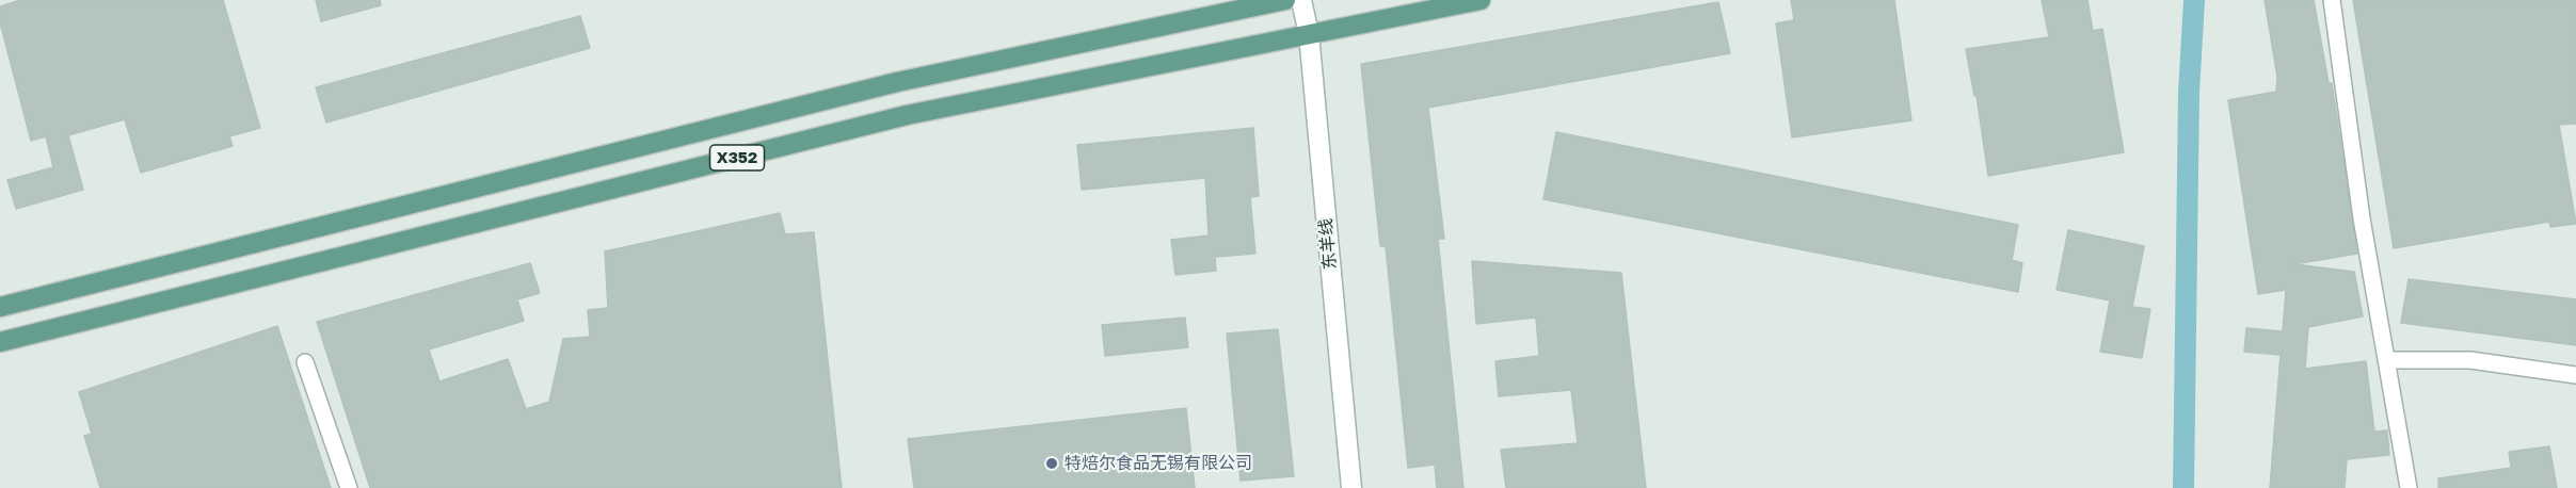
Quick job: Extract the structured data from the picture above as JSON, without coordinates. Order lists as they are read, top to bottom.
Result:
{
  "streets": {
    "main road": ["X352", "东羊线"]
  },
  "crossings": [
    ["X352", "东羊线"]
  ],
  "places": ["特焙尔食品无锡有限公司"]
}
